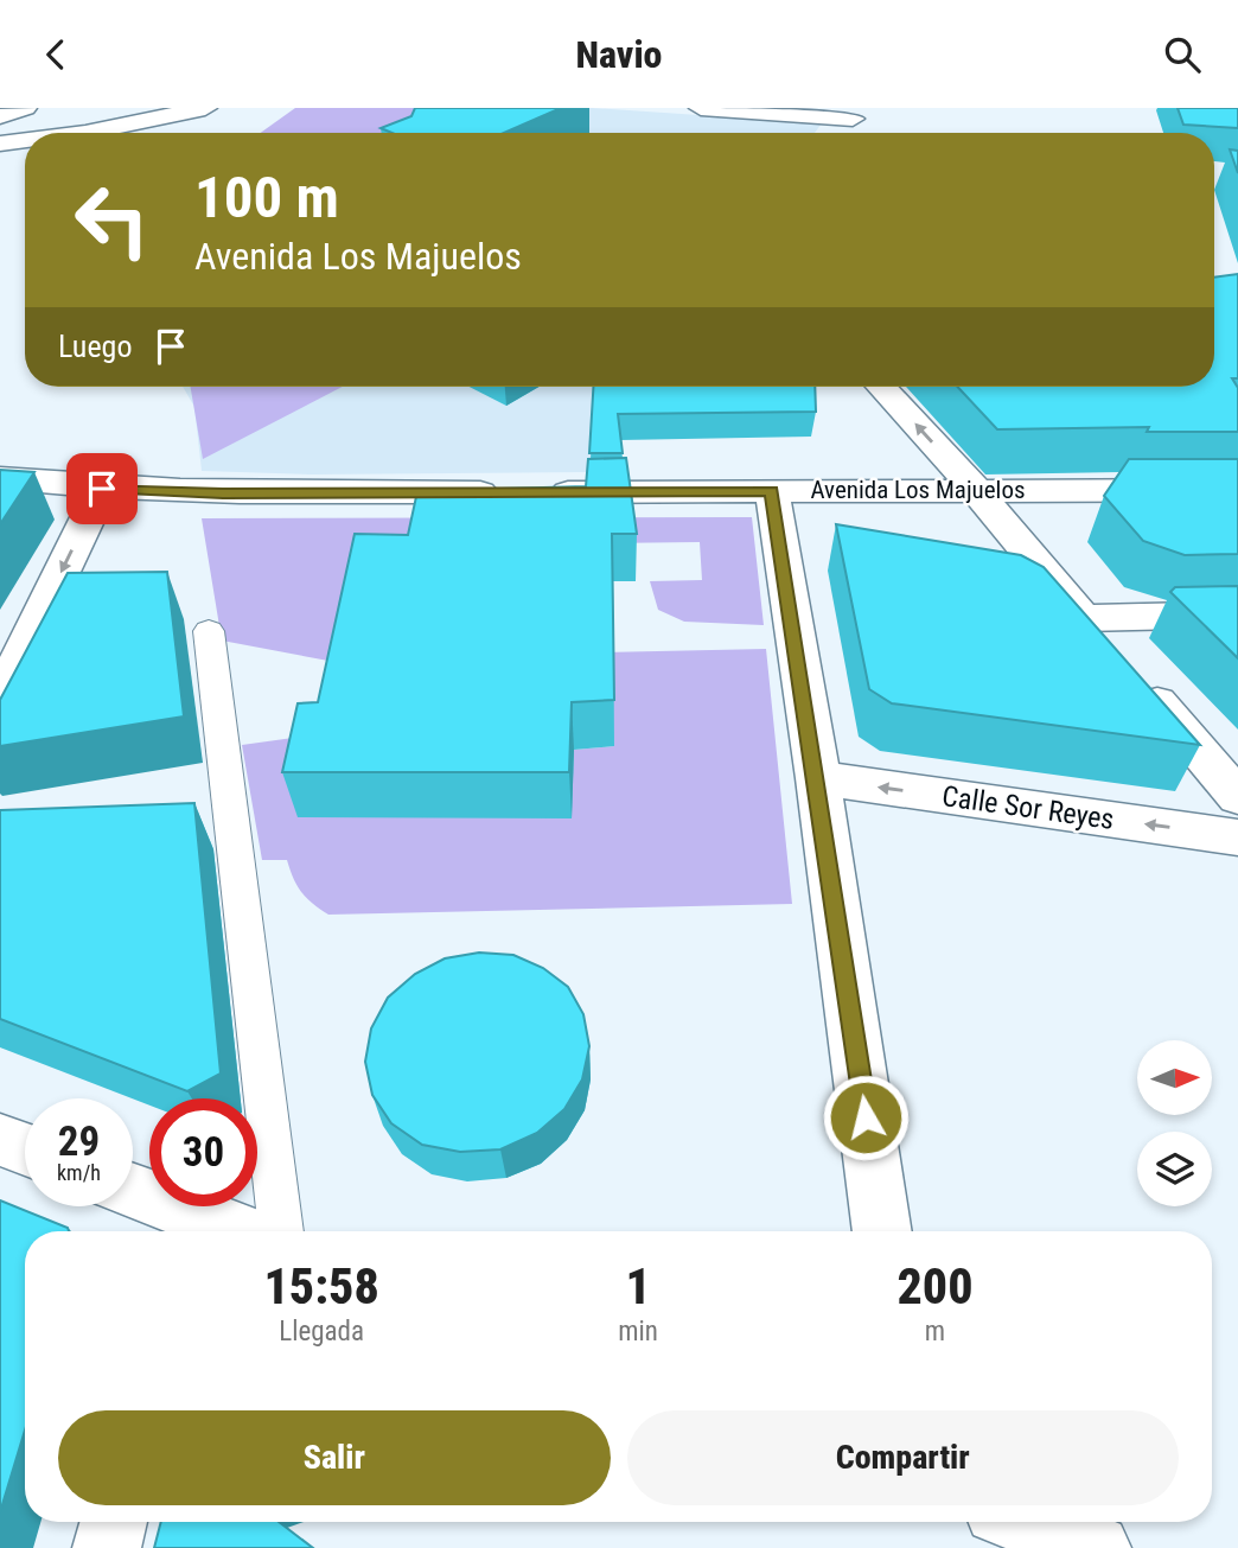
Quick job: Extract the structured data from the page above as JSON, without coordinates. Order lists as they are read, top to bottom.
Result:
{
  "streets": {
    "street": ["Avenida Los Majuelos", "Calle Sor Reyes"]
  },
  "north": "right",
  "page": {
    "header": "Navio",
    "turn": ["100 m", "Avenida Los Majuelos"],
    "then": "Luego",
    "speed": "29 km/h",
    "limit": "30",
    "eta": [
      "15:58",
      "Llegada",
      "1",
      "min",
      "200",
      "m"
    ],
    "buttons": ["Salir", "Compartir"]
  }
}
